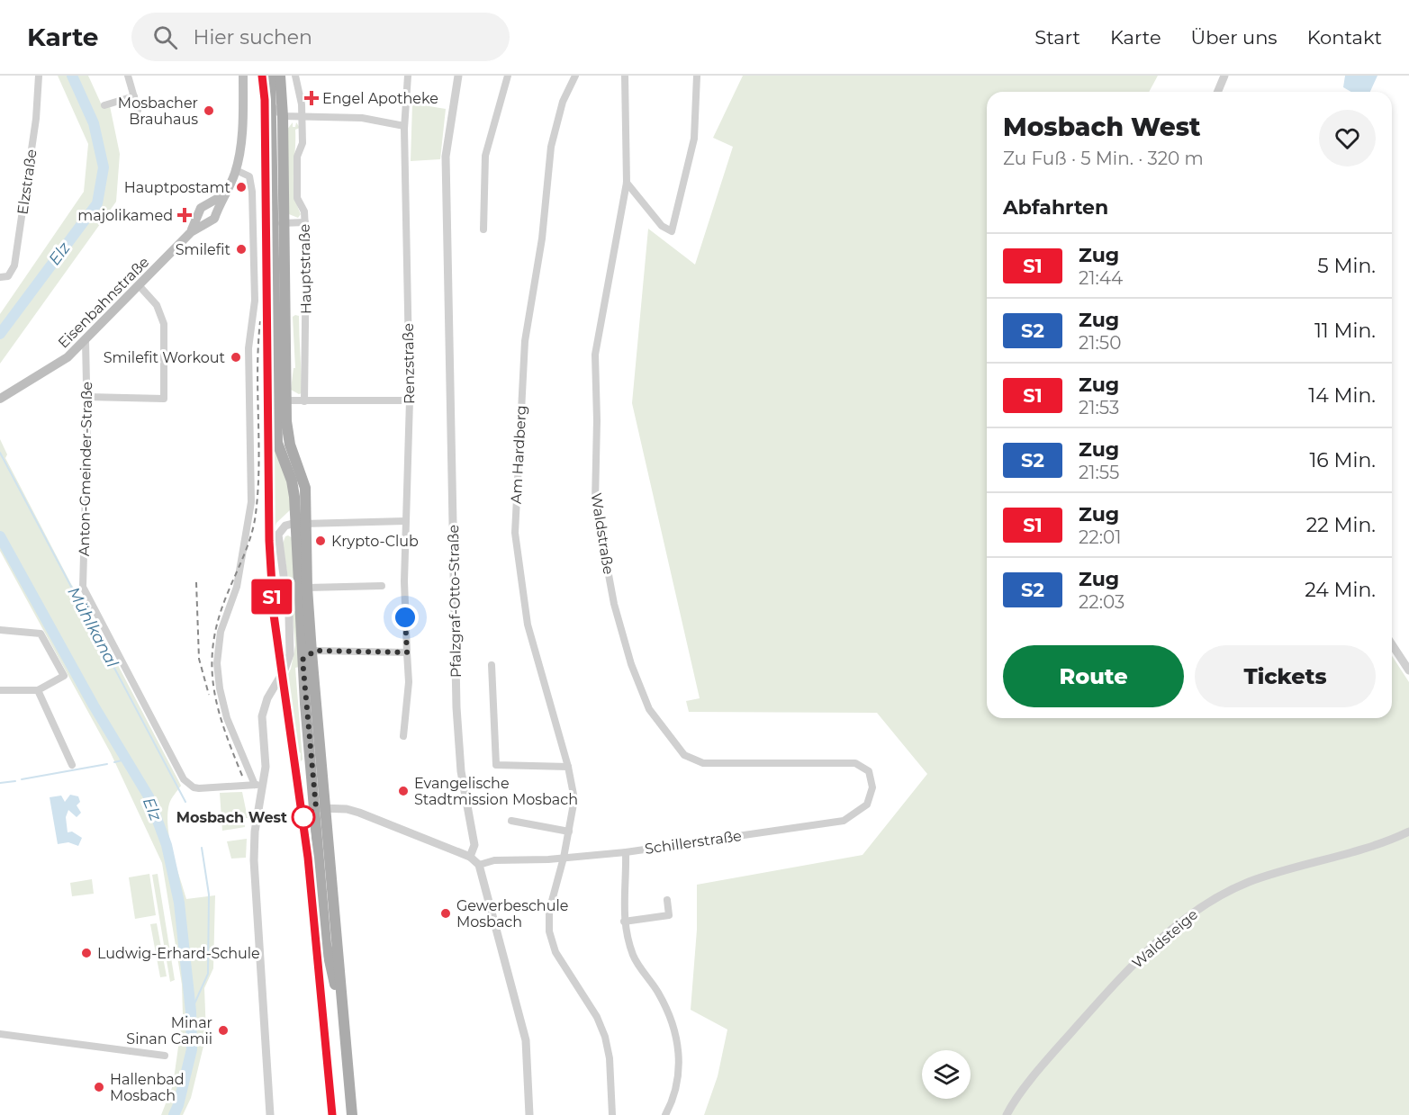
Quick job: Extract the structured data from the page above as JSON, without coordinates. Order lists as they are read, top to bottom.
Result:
{
  "streets": {
    "main road": ["Eisenbahnstraße"],
    "street": [
      "Elzstraße",
      "Hauptstraße",
      "Renzstraße",
      "Am Hardberg",
      "Anton-Gmeinder-Straße",
      "Waldstraße",
      "Pfalzgraf-Otto-Straße",
      "Schillerstraße",
      "Waldsteige"
    ]
  },
  "crossings": [
    ["Eisenbahnstraße", "Anton-Gmeinder-Straße"],
    ["Am Hardberg", "Schillerstraße"],
    ["Waldstraße", "Schillerstraße"]
  ],
  "water": ["Elz", "Mühlkanal"],
  "places": {
    "health": ["Engel Apotheke", "majolikamed"],
    "other": [
      "Mosbacher Brauhaus",
      "Hauptpostamt",
      "Smilefit",
      "Smilefit Workout",
      "Krypto-Club",
      "Evangelische Stadtmission Mosbach",
      "Mosbach West",
      "Gewerbeschule Mosbach",
      "Ludwig-Erhard-Schule",
      "Minar Sinan Camii",
      "Hallenbad Mosbach"
    ]
  },
  "page": {
    "header": "Karte",
    "search": "Hier suchen",
    "nav": [
      "Start",
      "Karte",
      "Über uns",
      "Kontakt"
    ],
    "on_map": "S1",
    "heading": [
      ["Mosbach West", "Zu Fuß · 5 Min. · 320 m"],
      "Abfahrten"
    ],
    "list": [
      {
        "mark": "S1",
        "name": "Zug",
        "note": "21:44",
        "value": "5 Min."
      },
      {
        "mark": "S2",
        "name": "Zug",
        "note": "21:50",
        "value": "11 Min."
      },
      {
        "mark": "S1",
        "name": "Zug",
        "note": "21:53",
        "value": "14 Min."
      },
      {
        "mark": "S2",
        "name": "Zug",
        "note": "21:55",
        "value": "16 Min."
      },
      {
        "mark": "S1",
        "name": "Zug",
        "note": "22:01",
        "value": "22 Min."
      },
      {
        "mark": "S2",
        "name": "Zug",
        "note": "22:03",
        "value": "24 Min."
      }
    ],
    "buttons": ["Route", "Tickets"]
  }
}
